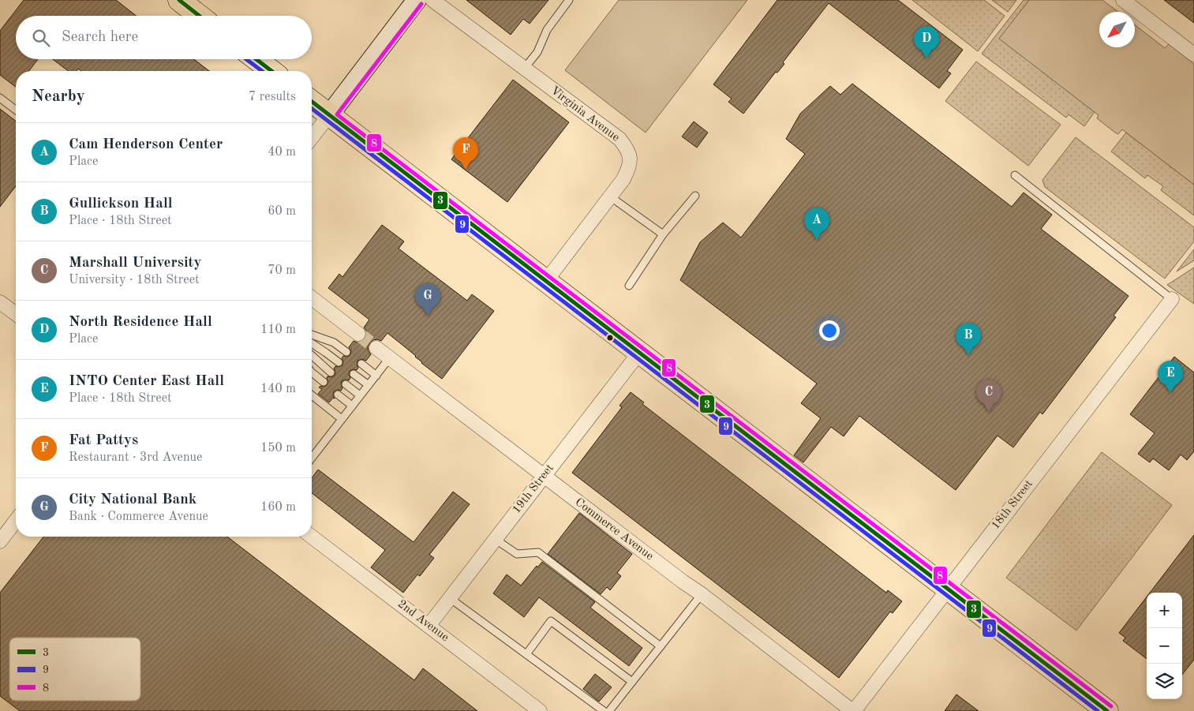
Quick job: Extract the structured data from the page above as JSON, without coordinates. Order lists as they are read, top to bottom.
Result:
{
  "streets": {
    "street": [
      "Virginia Avenue",
      "19th Street",
      "18th Street",
      "Commerce Avenue",
      "2nd Avenue"
    ]
  },
  "crossings": [
    ["19th Street", "Commerce Avenue"],
    ["19th Street", "2nd Avenue"],
    ["18th Street", "Commerce Avenue"]
  ],
  "lines": ["transit line 3", "transit line 8", "transit line 9"],
  "legend": ["3", "9", "8"],
  "north": "bottom left",
  "page": {
    "search": "Search here",
    "pins": [
      "D",
      "F",
      "A",
      "G",
      "B",
      "E",
      "C"
    ],
    "heading": ["Nearby", "7 results"],
    "list": [
      {
        "mark": "A",
        "name": "Cam Henderson Center",
        "note": "Place",
        "value": "40 m"
      },
      {
        "mark": "B",
        "name": "Gullickson Hall",
        "note": "Place · 18th Street",
        "value": "60 m"
      },
      {
        "mark": "C",
        "name": "Marshall University",
        "note": "University · 18th Street",
        "value": "70 m"
      },
      {
        "mark": "D",
        "name": "North Residence Hall",
        "note": "Place",
        "value": "110 m"
      },
      {
        "mark": "E",
        "name": "INTO Center East Hall",
        "note": "Place · 18th Street",
        "value": "140 m"
      },
      {
        "mark": "F",
        "name": "Fat Pattys",
        "note": "Restaurant · 3rd Avenue",
        "value": "150 m"
      },
      {
        "mark": "G",
        "name": "City National Bank",
        "note": "Bank · Commerce Avenue",
        "value": "160 m"
      }
    ],
    "map_buttons": ["+", "−"]
  }
}
